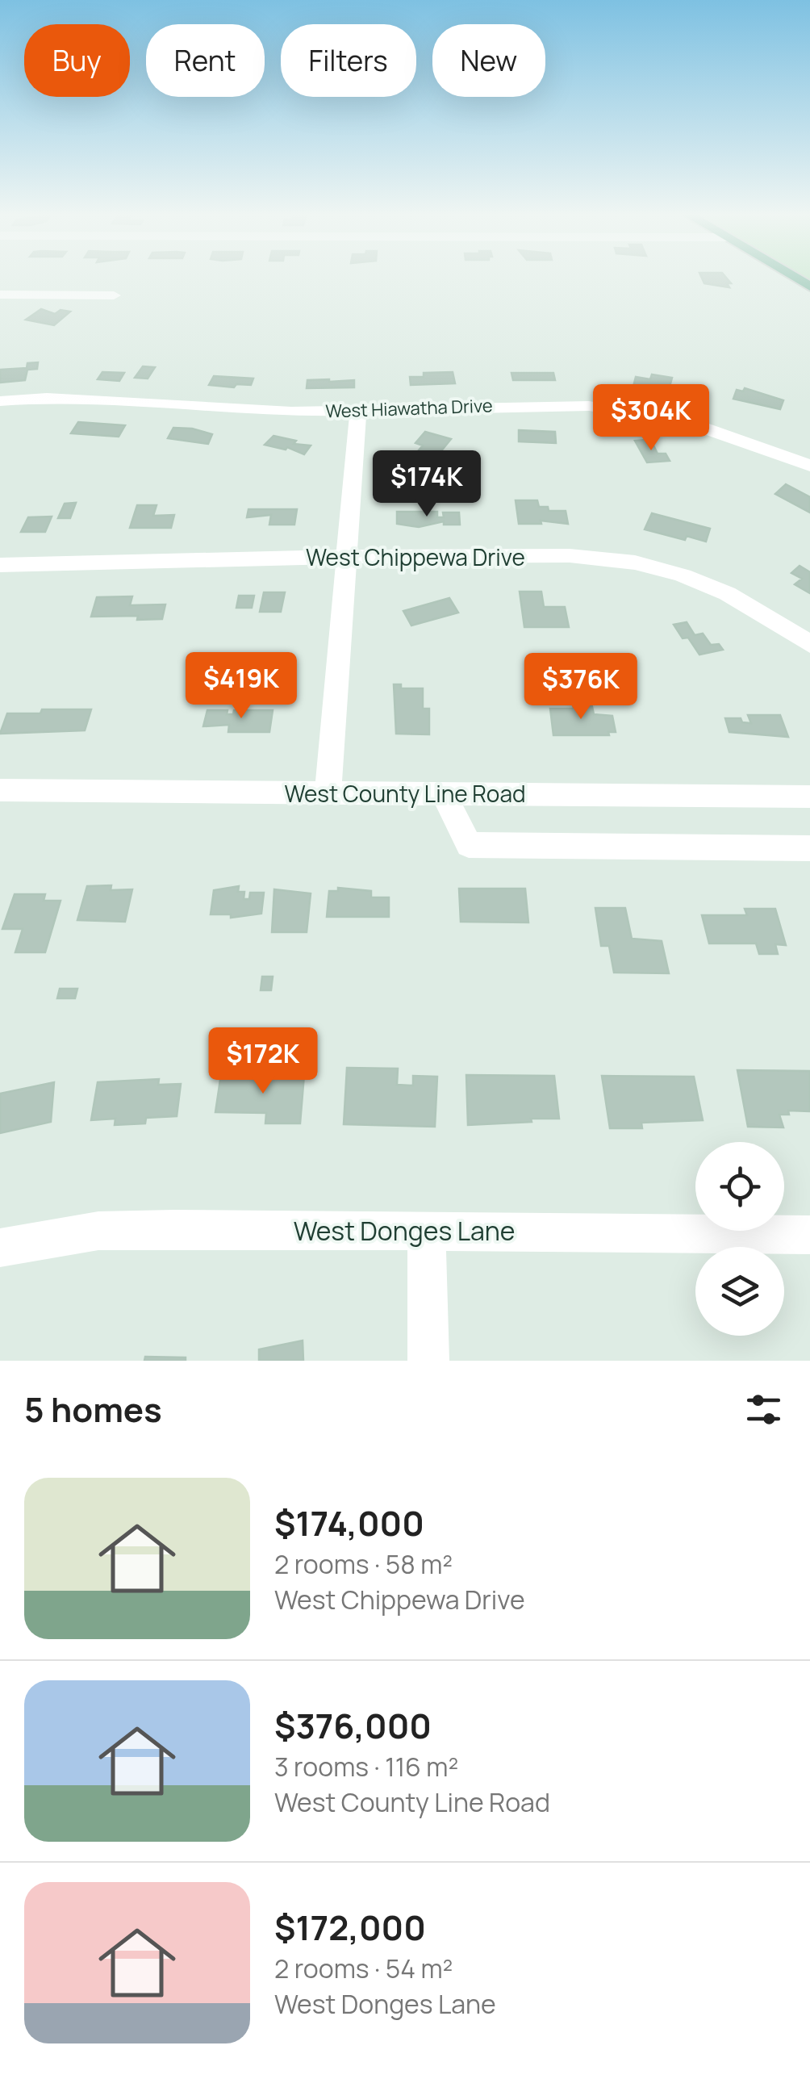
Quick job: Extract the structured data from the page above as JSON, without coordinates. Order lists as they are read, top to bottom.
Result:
{
  "streets": {
    "street": [
      "West Hiawatha Drive",
      "West Chippewa Drive",
      "West County Line Road",
      "West Donges Lane"
    ]
  },
  "page": {
    "chip": [
      "Buy",
      "Rent",
      "Filters",
      "New"
    ],
    "price": [
      "$304K",
      "$174K",
      "$419K",
      "$376K",
      "$172K"
    ],
    "heading": "5 homes",
    "list": [
      {
        "name": "$174,000",
        "note": "2 rooms · 58 m² · West Chippewa Drive"
      },
      {
        "name": "$376,000",
        "note": "3 rooms · 116 m² · West County Line Road"
      },
      {
        "name": "$172,000",
        "note": "2 rooms · 54 m² · West Donges Lane"
      }
    ]
  }
}
